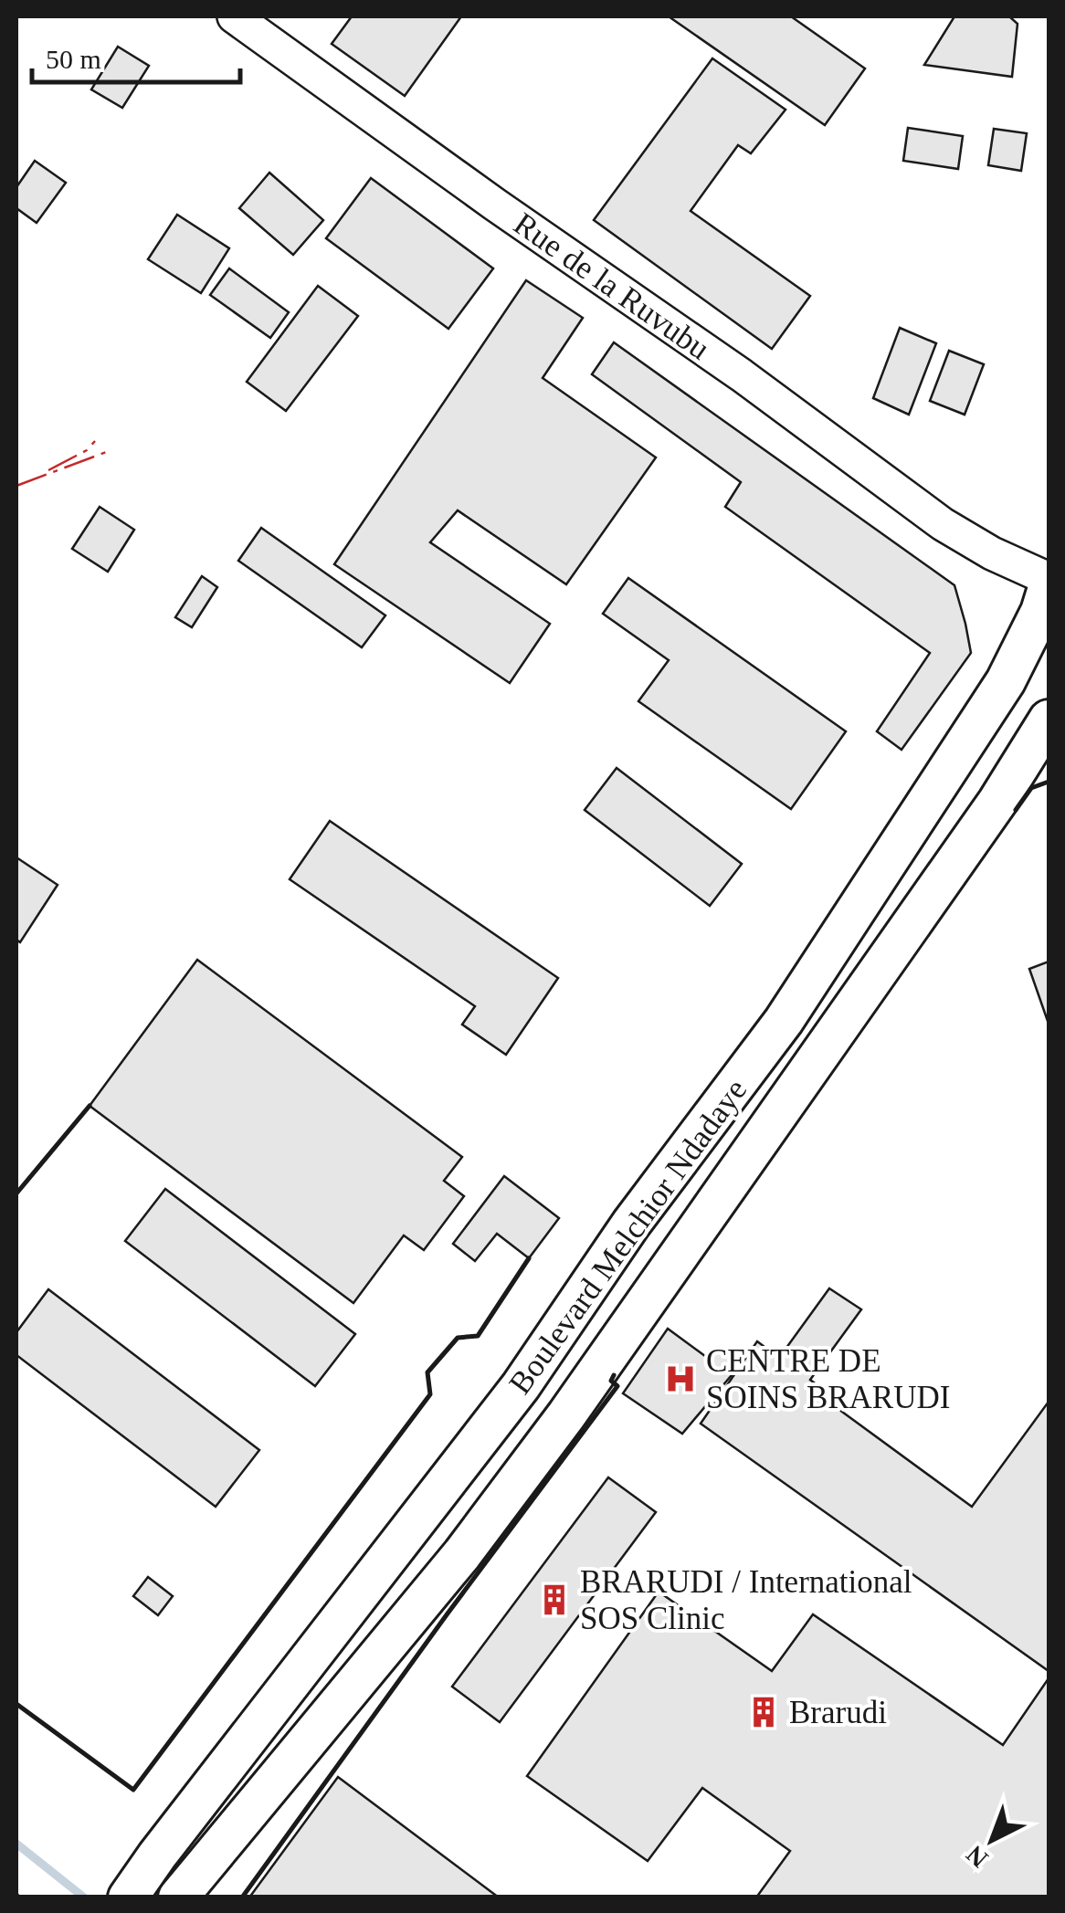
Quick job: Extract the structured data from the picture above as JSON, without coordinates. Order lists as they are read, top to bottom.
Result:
{
  "streets": {
    "main road": ["Boulevard Melchior Ndadaye"],
    "street": ["Rue de la Ruvubu"]
  },
  "crossings": [
    ["Rue de la Ruvubu", "Boulevard Melchior Ndadaye"]
  ],
  "places": {
    "hospital": ["CENTRE DE SOINS BRARUDI"],
    "building": ["BRARUDI / International SOS Clinic", "Brarudi"]
  },
  "scale_bar": "50 m",
  "north": "bottom left"
}
